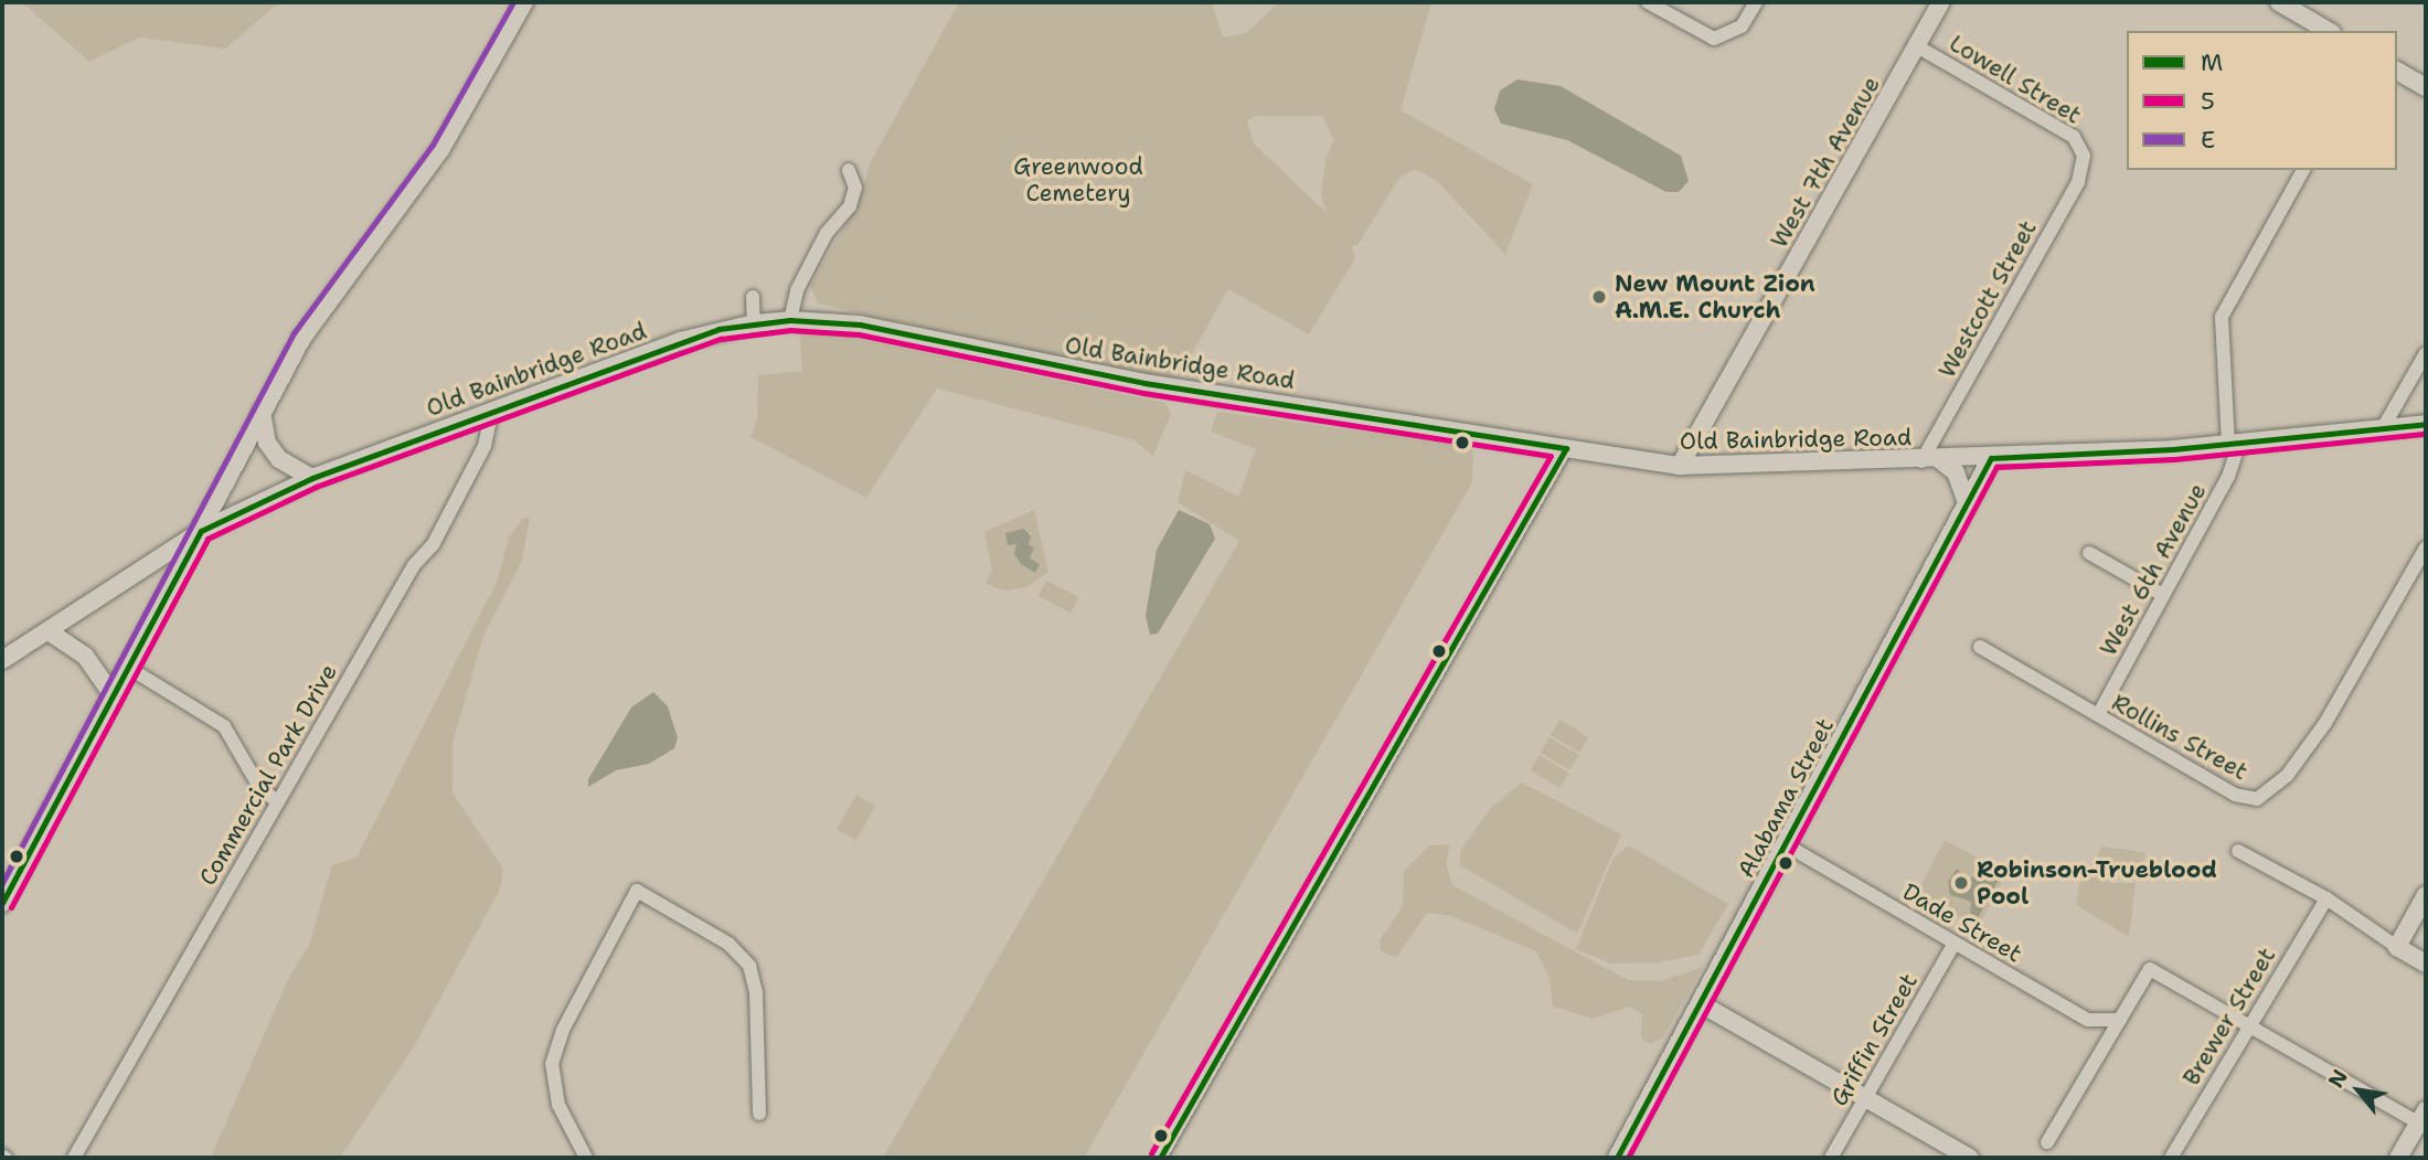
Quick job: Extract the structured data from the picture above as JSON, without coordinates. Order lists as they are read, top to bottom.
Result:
{
  "streets": {
    "main road": ["West 7th Avenue", "Old Bainbridge Road", "Alabama Street"],
    "street": [
      "Lowell Street",
      "Westcott Street",
      "West 6th Avenue",
      "Rollins Street",
      "Commercial Park Drive",
      "Dade Street",
      "Brewer Street",
      "Griffin Street"
    ]
  },
  "crossings": [
    ["Lowell Street", "West 7th Avenue"],
    ["Lowell Street", "Westcott Street"],
    ["West 7th Avenue", "Old Bainbridge Road"],
    ["Westcott Street", "Old Bainbridge Road"],
    ["Old Bainbridge Road", "West 6th Avenue"],
    ["Old Bainbridge Road", "Commercial Park Drive"],
    ["Old Bainbridge Road", "Alabama Street"],
    ["West 6th Avenue", "Rollins Street"],
    ["Alabama Street", "Dade Street"],
    ["Dade Street", "Griffin Street"]
  ],
  "parks": ["Greenwood Cemetery"],
  "places": ["New Mount Zion A.M.E. Church", "Robinson-Trueblood Pool"],
  "lines": ["transit line E", "transit line M", "transit line 5"],
  "legend": ["M", "5", "E"],
  "north": "top left"
}
